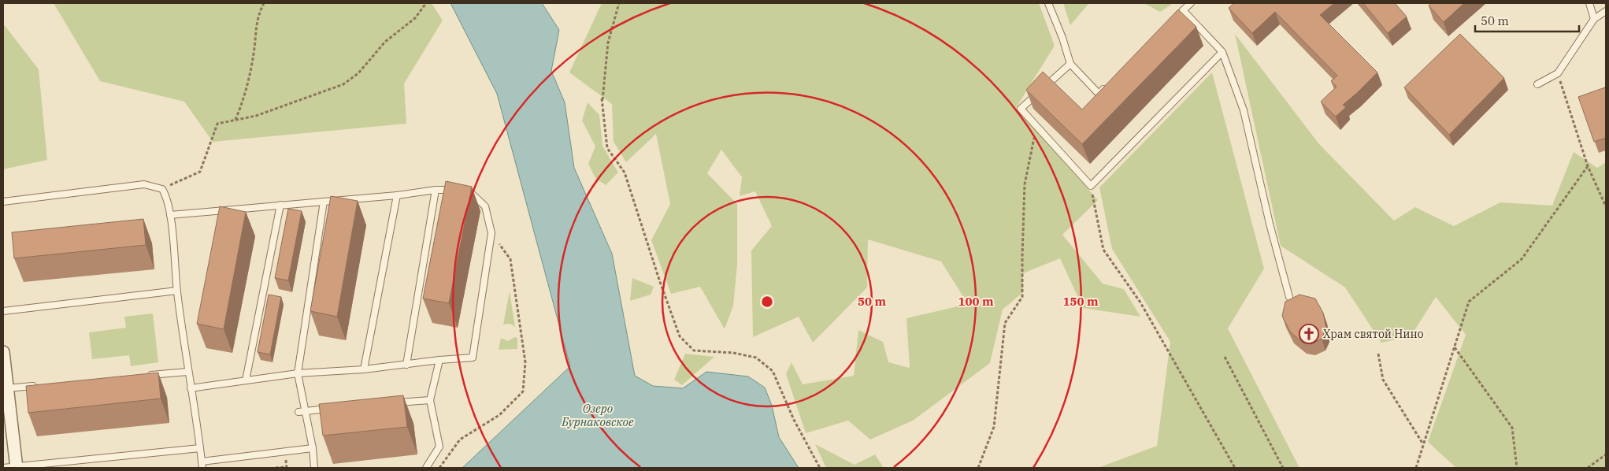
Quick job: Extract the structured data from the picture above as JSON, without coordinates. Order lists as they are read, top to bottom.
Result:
{
  "water": ["Озеро Бурнаковское"],
  "places": {
    "church": ["Храм святой Нино"]
  },
  "scale_bar": "50 m",
  "rings": ["50 m", "100 m", "150 m"]
}
